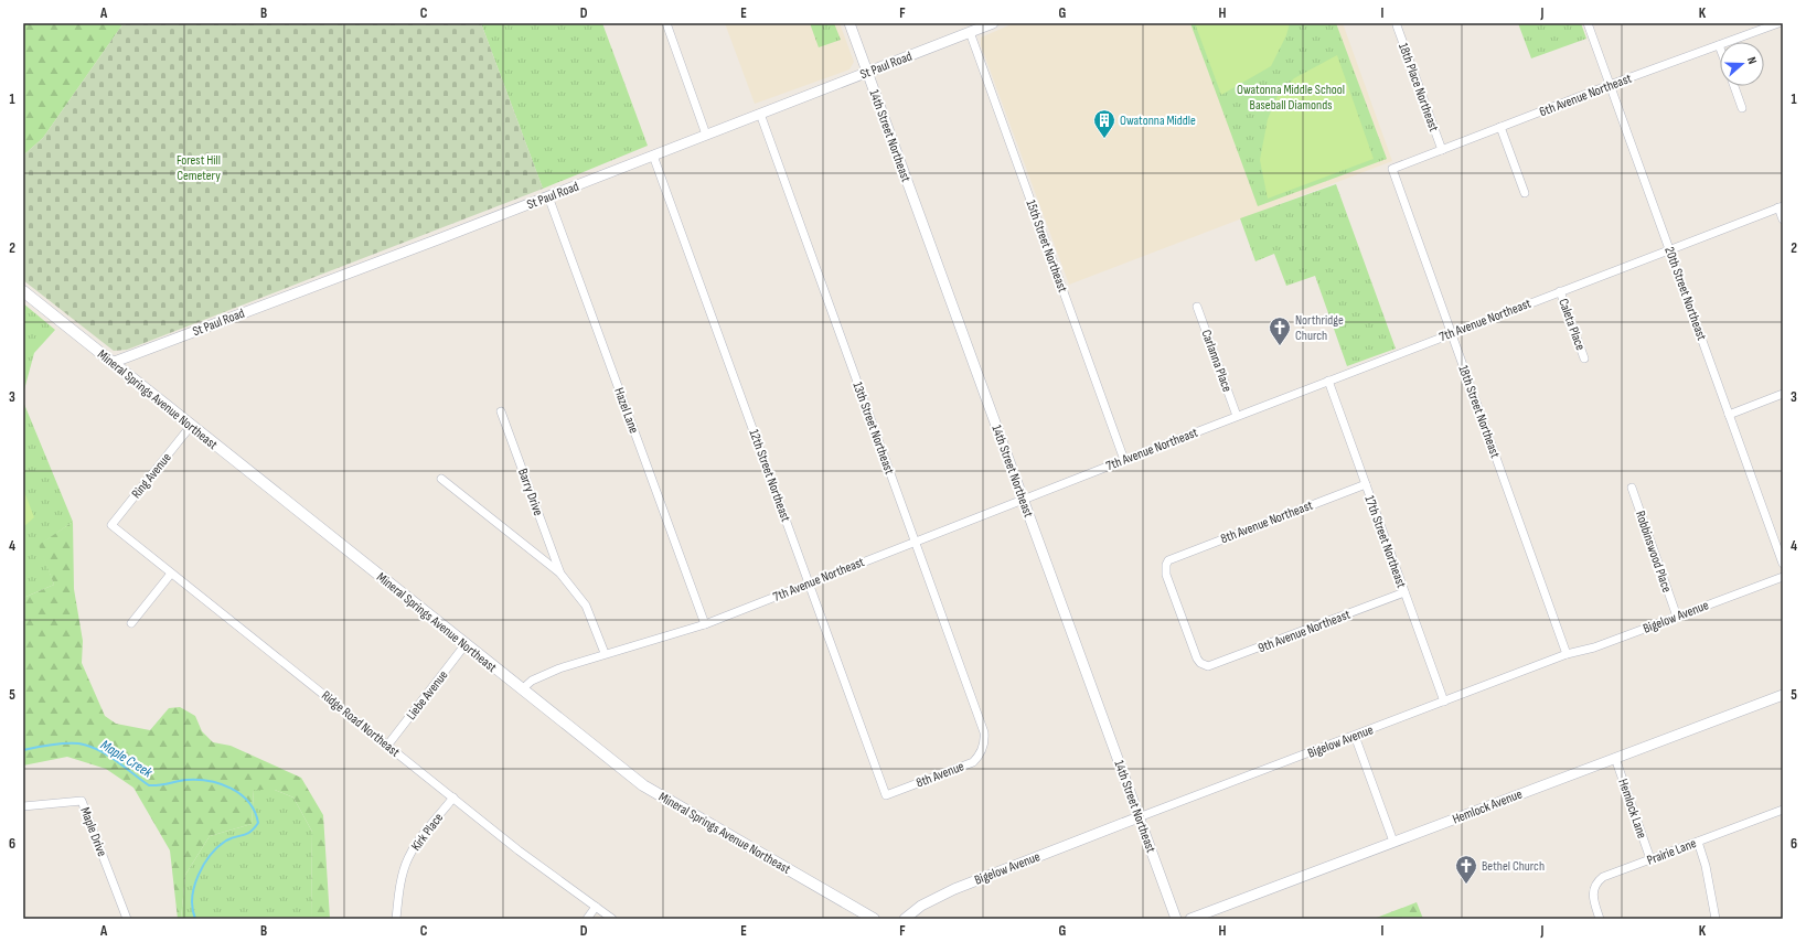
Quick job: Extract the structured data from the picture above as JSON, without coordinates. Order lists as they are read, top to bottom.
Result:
{
  "streets": {
    "main road": ["Mineral Springs Avenue Northeast"],
    "street": [
      "St Paul Road",
      "18th Place Northeast",
      "6th Avenue Northeast",
      "14th Street Northeast",
      "15th Street Northeast",
      "20th Street Northeast",
      "7th Avenue Northeast",
      "Caleta Place",
      "Carlanna Place",
      "Hazel Lane",
      "18th Street Northeast",
      "13th Street Northeast",
      "Ring Avenue",
      "12th Street Northeast",
      "Barry Drive",
      "8th Avenue Northeast",
      "17th Street Northeast",
      "Robbinswood Place",
      "Bigelow Avenue",
      "9th Avenue Northeast",
      "Liebe Avenue",
      "Ridge Road Northeast",
      "8th Avenue",
      "Hemlock Avenue",
      "Hemlock Lane",
      "Maple Drive",
      "Kirk Place",
      "Prairie Lane"
    ]
  },
  "crossings": [
    ["St Paul Road", "14th Street Northeast"],
    ["St Paul Road", "15th Street Northeast"],
    ["St Paul Road", "Mineral Springs Avenue Northeast"],
    ["St Paul Road", "Hazel Lane"],
    ["St Paul Road", "13th Street Northeast"],
    ["St Paul Road", "12th Street Northeast"],
    ["18th Place Northeast", "6th Avenue Northeast"],
    ["6th Avenue Northeast", "20th Street Northeast"],
    ["6th Avenue Northeast", "18th Street Northeast"],
    ["14th Street Northeast", "7th Avenue Northeast"],
    ["14th Street Northeast", "Bigelow Avenue"],
    ["15th Street Northeast", "7th Avenue Northeast"],
    ["20th Street Northeast", "7th Avenue Northeast"],
    ["7th Avenue Northeast", "Caleta Place"],
    ["7th Avenue Northeast", "Carlanna Place"],
    ["7th Avenue Northeast", "Mineral Springs Avenue Northeast"],
    ["7th Avenue Northeast", "Hazel Lane"],
    ["7th Avenue Northeast", "18th Street Northeast"],
    ["7th Avenue Northeast", "13th Street Northeast"],
    ["7th Avenue Northeast", "12th Street Northeast"],
    ["7th Avenue Northeast", "Barry Drive"],
    ["7th Avenue Northeast", "17th Street Northeast"],
    ["Mineral Springs Avenue Northeast", "Ring Avenue"],
    ["Mineral Springs Avenue Northeast", "Liebe Avenue"],
    ["18th Street Northeast", "Bigelow Avenue"],
    ["13th Street Northeast", "8th Avenue"],
    ["Ring Avenue", "Ridge Road Northeast"],
    ["12th Street Northeast", "8th Avenue"],
    ["8th Avenue Northeast", "17th Street Northeast"],
    ["8th Avenue Northeast", "9th Avenue Northeast"],
    ["17th Street Northeast", "Bigelow Avenue"],
    ["17th Street Northeast", "9th Avenue Northeast"],
    ["Robbinswood Place", "Bigelow Avenue"],
    ["Liebe Avenue", "Ridge Road Northeast"],
    ["Ridge Road Northeast", "Kirk Place"],
    ["Hemlock Avenue", "Hemlock Lane"],
    ["Hemlock Lane", "Prairie Lane"]
  ],
  "water": ["Maple Creek"],
  "parks": ["Owatonna Middle School Baseball Diamonds", "Forest Hill Cemetery"],
  "places": {
    "building": ["Owatonna Middle"],
    "church": ["Northridge Church", "Bethel Church"]
  },
  "north": "right",
  "grid": {
    "columns": [
      "A",
      "B",
      "C",
      "D",
      "E",
      "F",
      "G",
      "H",
      "I",
      "J",
      "K"
    ],
    "rows": [
      "1",
      "2",
      "3",
      "4",
      "5",
      "6"
    ]
  }
}
